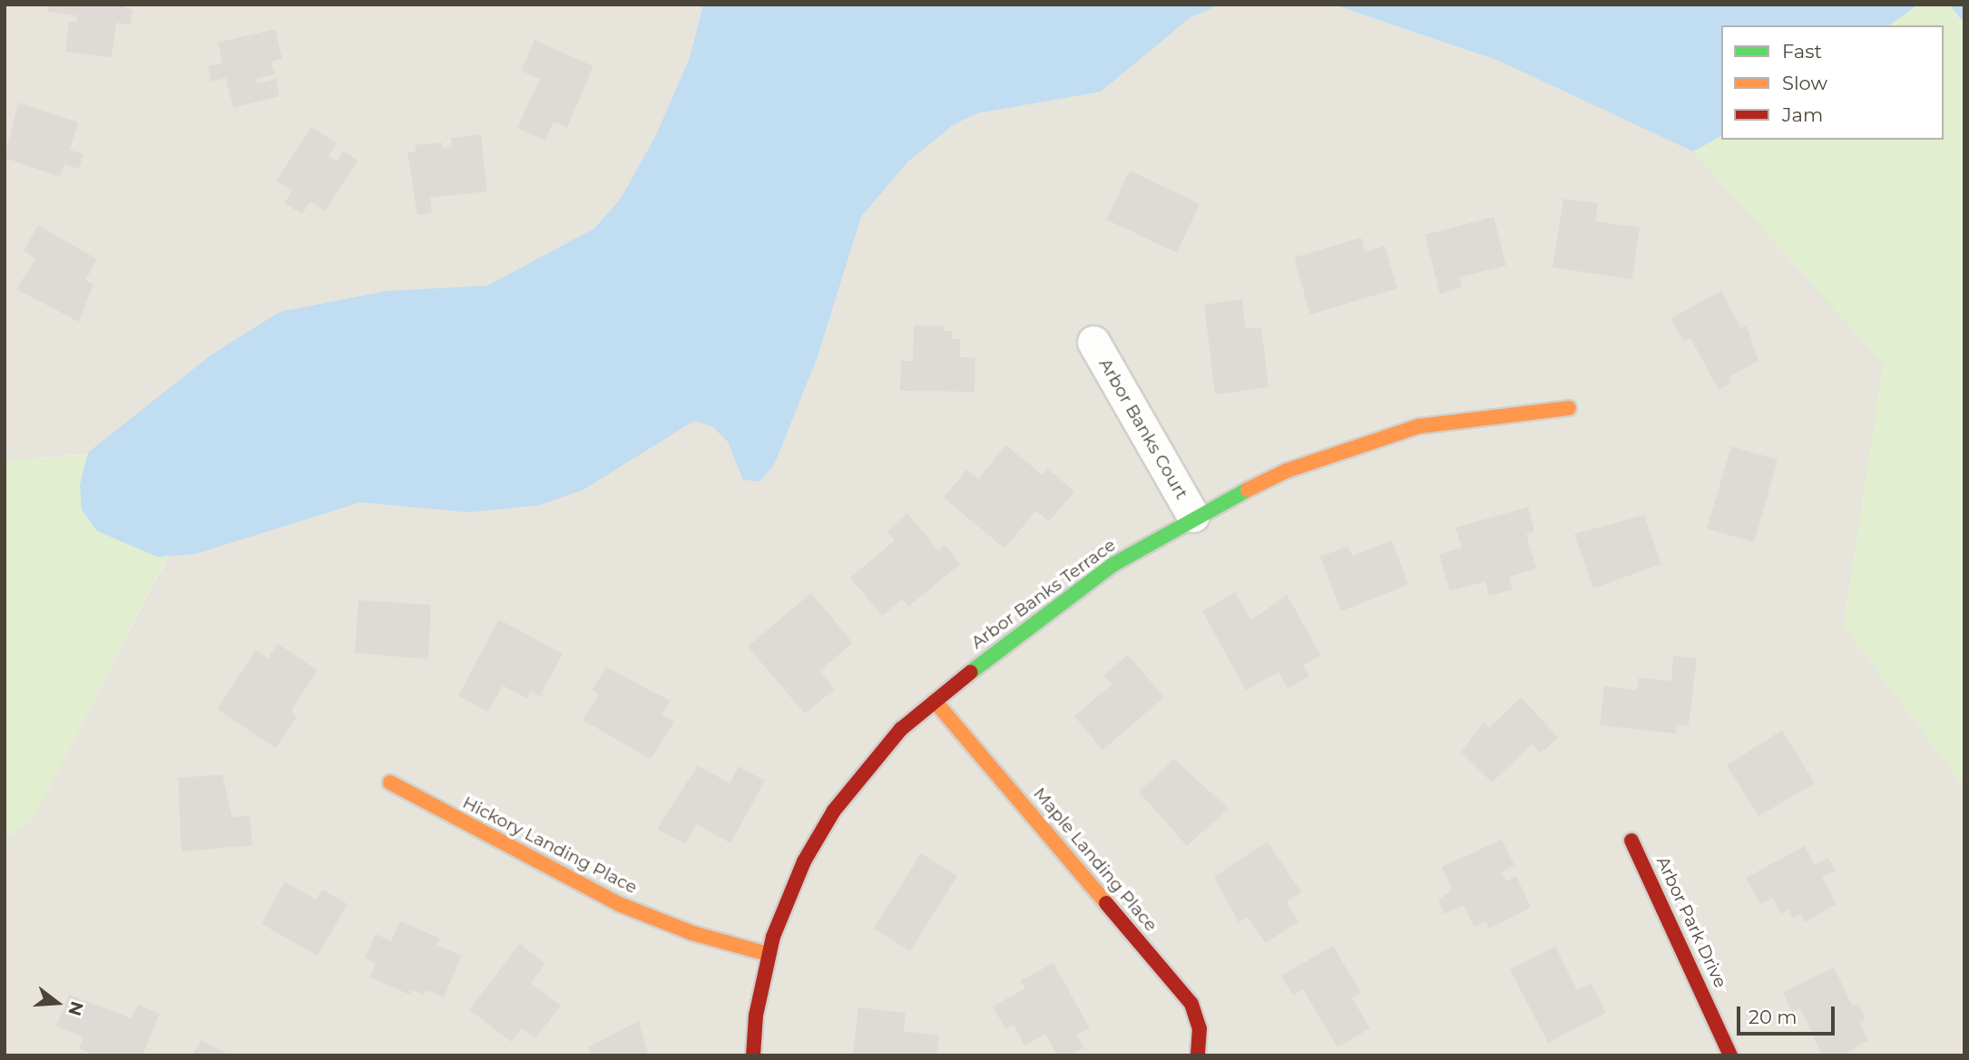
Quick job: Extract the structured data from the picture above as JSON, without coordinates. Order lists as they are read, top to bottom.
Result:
{
  "streets": {
    "street": [
      "Arbor Banks Court",
      "Arbor Banks Terrace",
      "Hickory Landing Place",
      "Maple Landing Place",
      "Arbor Park Drive"
    ]
  },
  "crossings": [
    ["Arbor Banks Court", "Arbor Banks Terrace"],
    ["Arbor Banks Terrace", "Hickory Landing Place"],
    ["Arbor Banks Terrace", "Maple Landing Place"]
  ],
  "legend": ["Fast", "Slow", "Jam"],
  "scale_bar": "20 m",
  "north": "right"
}
